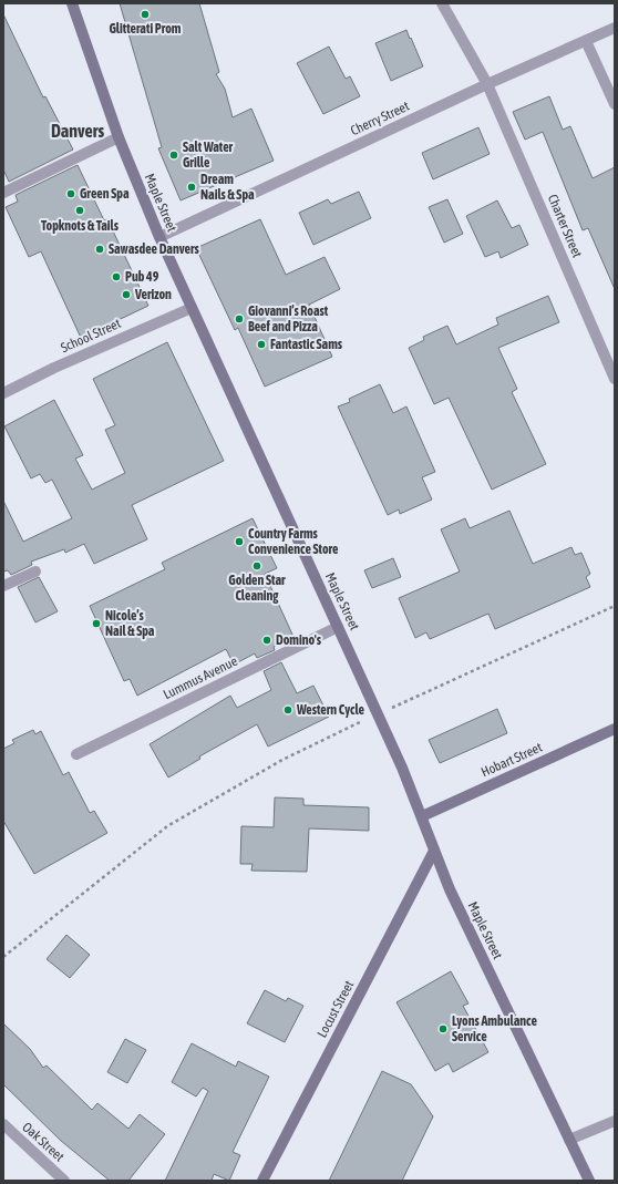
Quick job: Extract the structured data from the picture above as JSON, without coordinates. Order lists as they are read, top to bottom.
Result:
{
  "streets": {
    "main road": ["Maple Street", "Hobart Street", "Locust Street"],
    "street": [
      "Cherry Street",
      "Charter Street",
      "School Street",
      "Lummus Avenue",
      "Oak Street"
    ]
  },
  "crossings": [
    ["Cherry Street", "Maple Street"],
    ["Cherry Street", "Charter Street"],
    ["Maple Street", "School Street"],
    ["Maple Street", "Lummus Avenue"],
    ["Maple Street", "Hobart Street"],
    ["Maple Street", "Locust Street"]
  ],
  "districts": ["Danvers"],
  "places": [
    "Glitterati Prom",
    "Salt Water Grille",
    "Dream Nails & Spa",
    "Green Spa",
    "Topknots & Tails",
    "Sawasdee Danvers",
    "Pub 49",
    "Verizon",
    "Giovanni’s Roast Beef and Pizza",
    "Fantastic Sams",
    "Country Farms Convenience Store",
    "Golden Star Cleaning",
    "Nicole’s Nail & Spa",
    "Domino's",
    "Western Cycle",
    "Lyons Ambulance Service"
  ]
}
